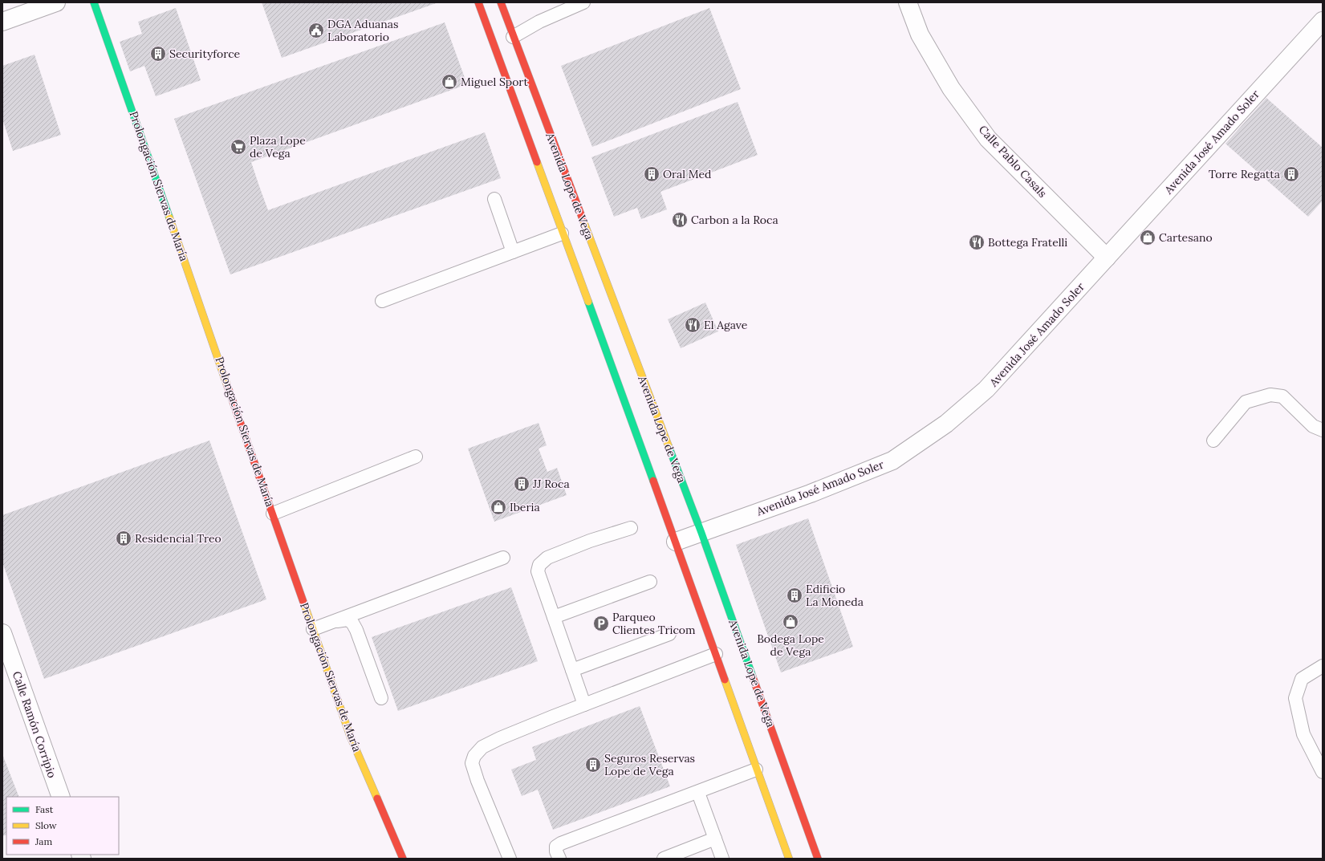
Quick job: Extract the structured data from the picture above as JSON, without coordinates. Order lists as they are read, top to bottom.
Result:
{
  "streets": {
    "main road": ["Prolongación Siervas de María", "Avenida Lope de Vega"],
    "street": ["Avenida José Amado Soler", "Calle Pablo Casals", "Calle Ramón Corripio"]
  },
  "crossings": [
    ["Avenida José Amado Soler", "Calle Pablo Casals"],
    ["Avenida José Amado Soler", "Avenida Lope de Vega"]
  ],
  "places": {
    "public building": ["DGA Aduanas Laboratorio"],
    "building": [
      "Securityforce",
      "Oral Med",
      "Torre Regatta",
      "JJ Roca",
      "Residencial Treo",
      "Edificio La Moneda",
      "Seguros Reservas Lope de Vega"
    ],
    "shop": [
      "Miguel Sport",
      "Cartesano",
      "Iberia",
      "Bodega Lope de Vega"
    ],
    "supermarket": ["Plaza Lope de Vega"],
    "restaurant": ["Carbon a la Roca", "Bottega Fratelli", "El Agave"],
    "parking": ["Parqueo Clientes Tricom"]
  },
  "legend": ["Fast", "Slow", "Jam"]
}
